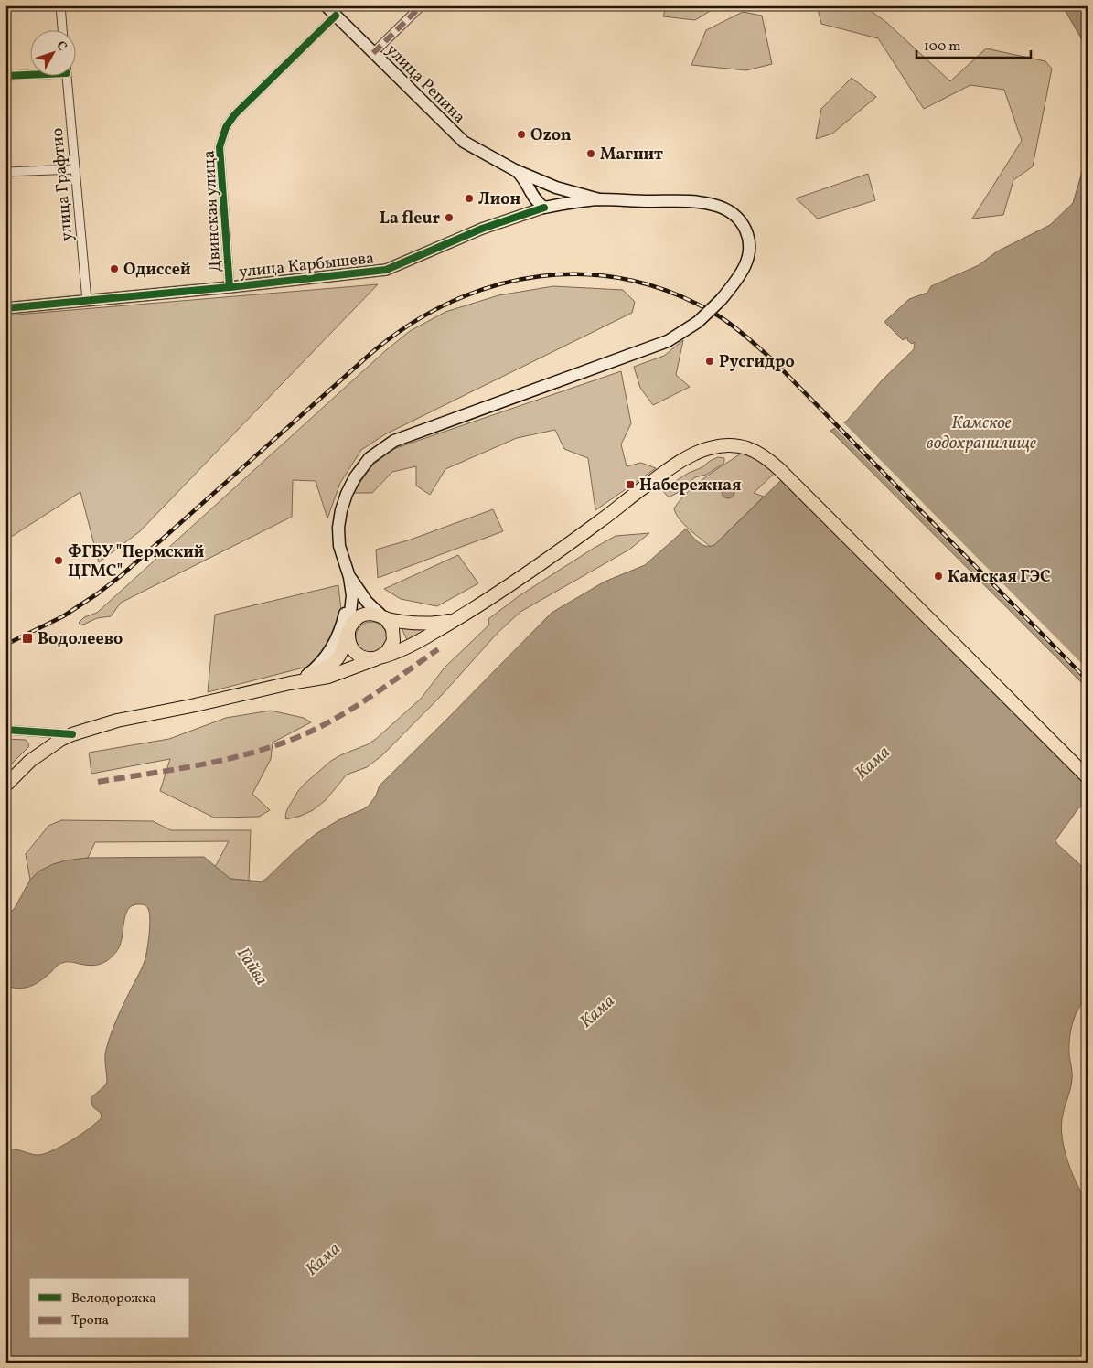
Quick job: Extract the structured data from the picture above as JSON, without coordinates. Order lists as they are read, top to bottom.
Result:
{
  "streets": {
    "main road": ["улица Репина", "улица Карбышева"],
    "street": ["улица Графтио", "Двинская улица"]
  },
  "crossings": [
    ["улица Репина", "Двинская улица"],
    ["улица Репина", "улица Карбышева"],
    ["улица Графтио", "улица Карбышева"],
    ["Двинская улица", "улица Карбышева"]
  ],
  "water": ["Камское водохранилище", "Кама", "Гайва"],
  "places": {
    "other": [
      "Ozon",
      "Магнит",
      "Лион",
      "La fleur",
      "Одиссей",
      "Русгидро",
      "ФГБУ \"Пермский ЦГМС\"",
      "Камская ГЭС"
    ],
    "transit": ["Набережная", "Водолеево"]
  },
  "legend": ["Велодорожка", "Тропа"],
  "scale_bar": "100 m",
  "north": "top right"
}
